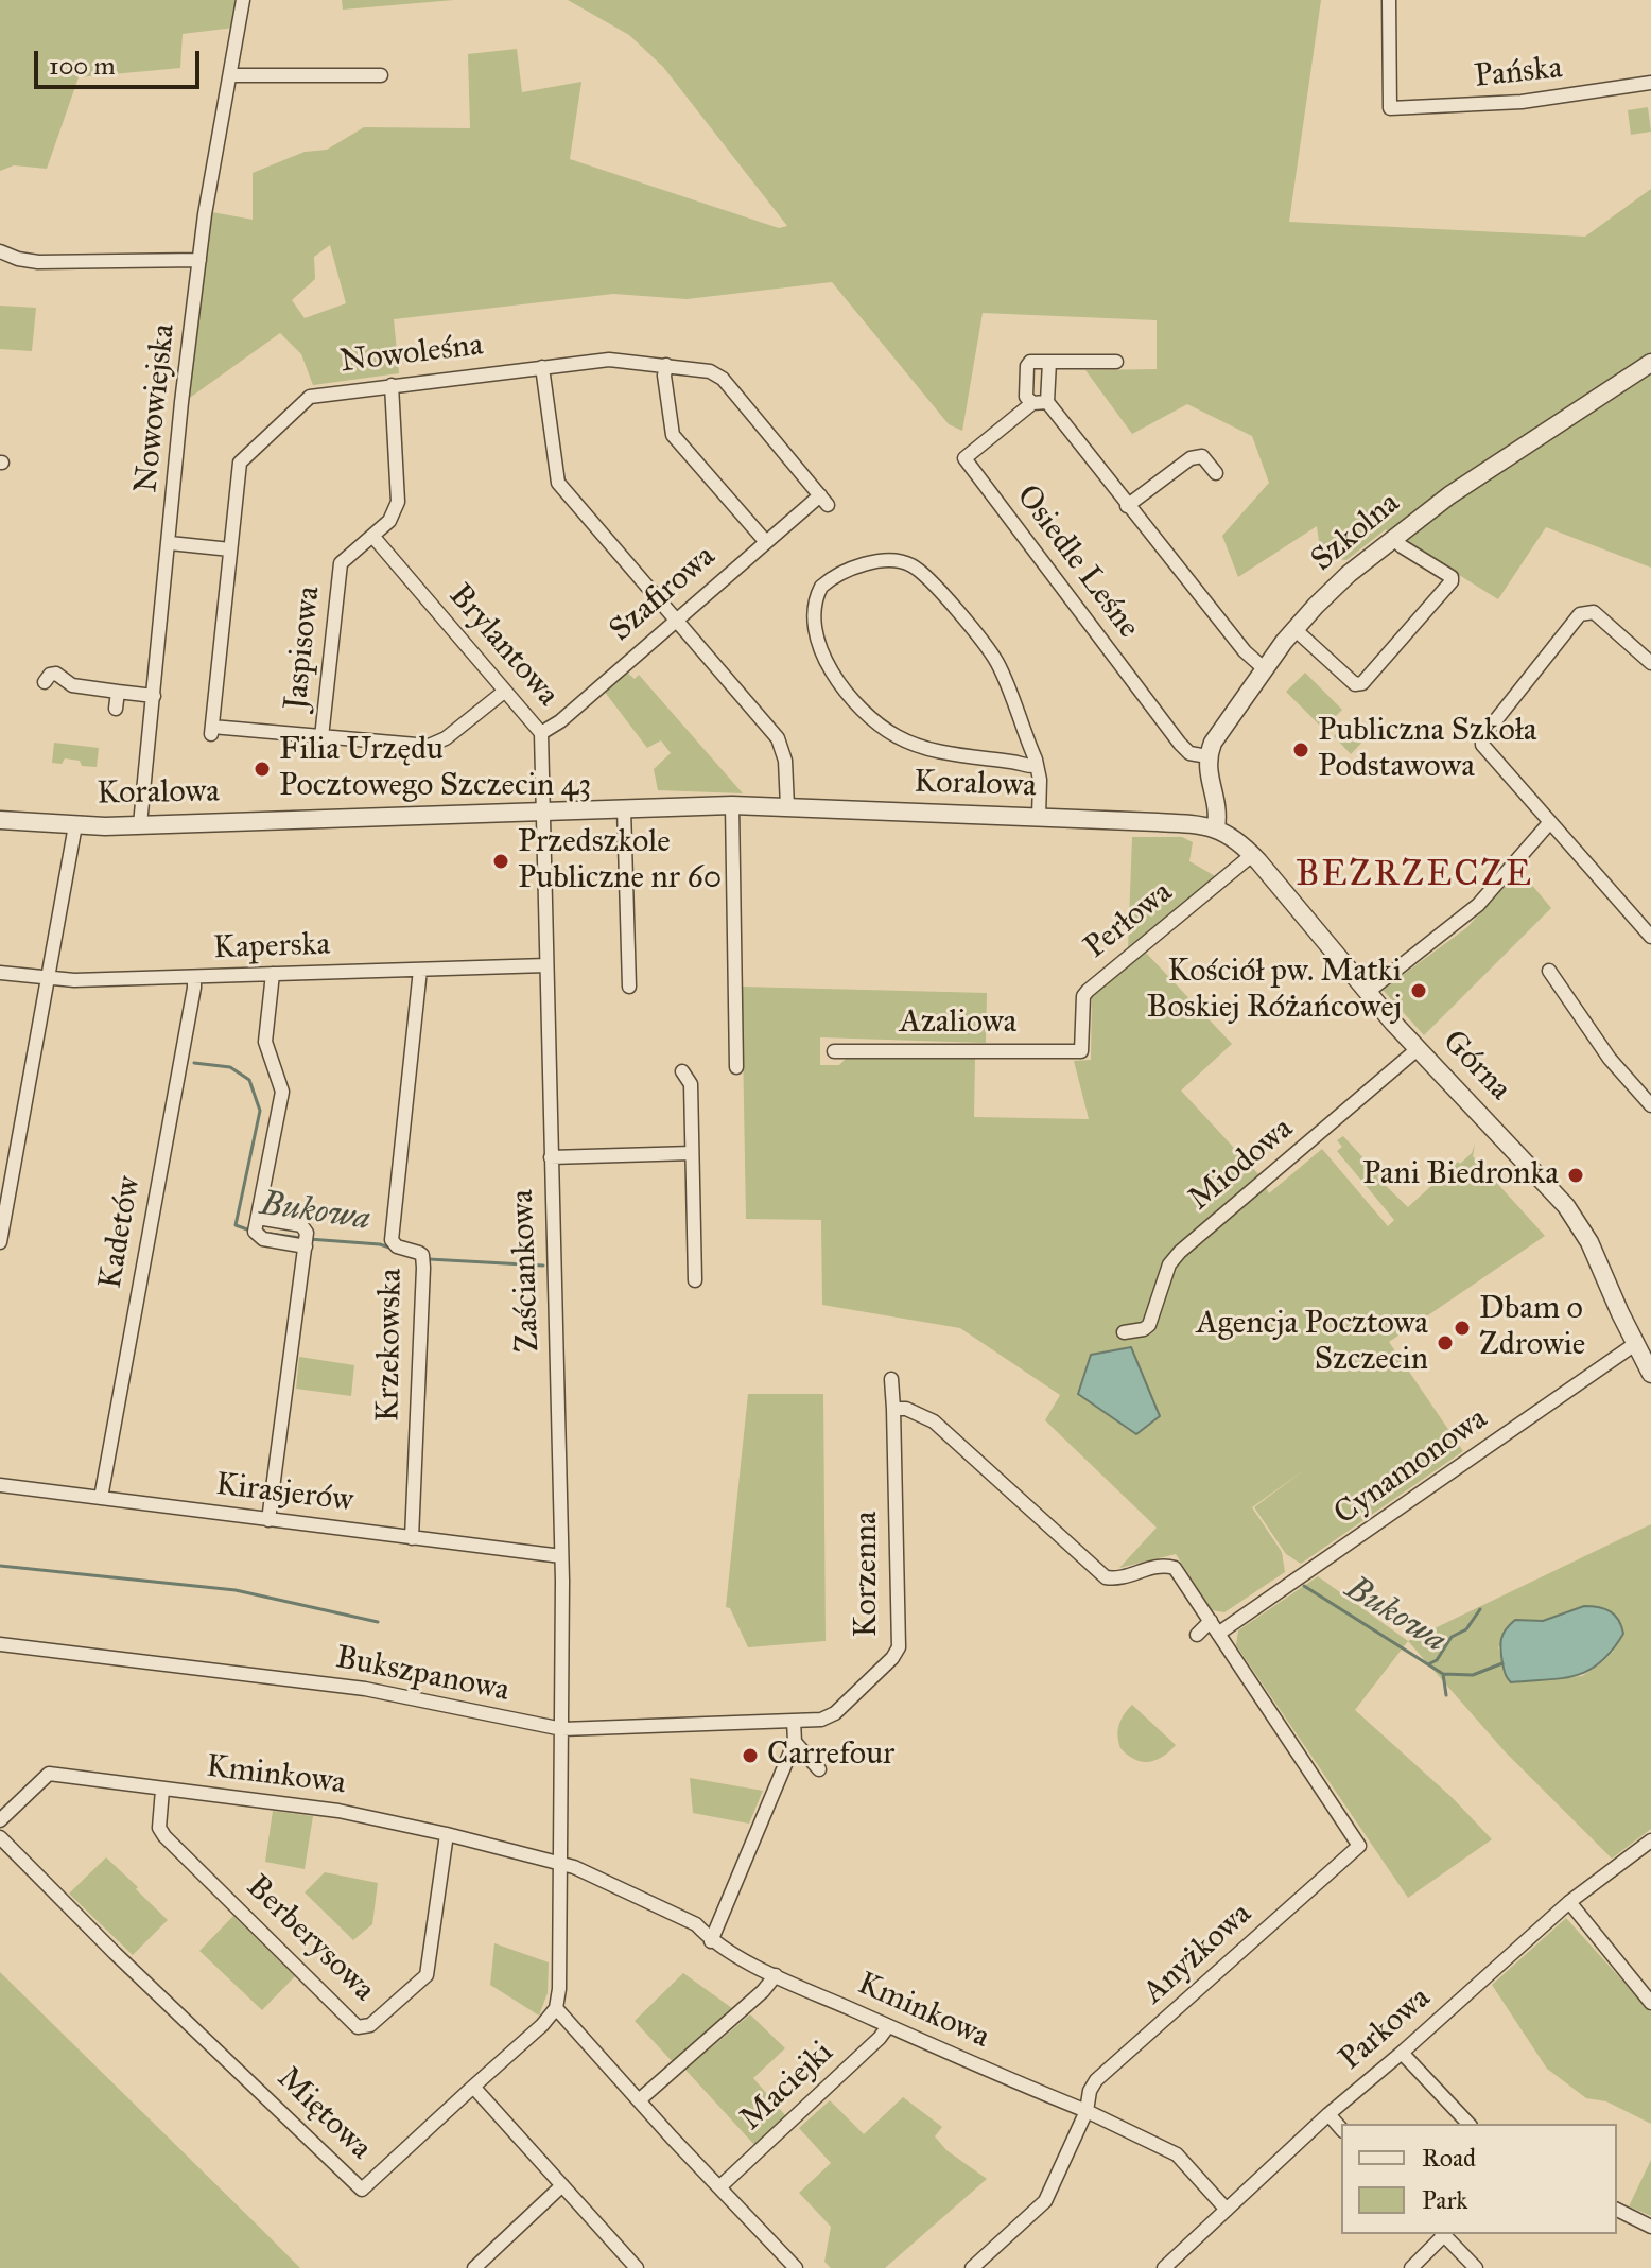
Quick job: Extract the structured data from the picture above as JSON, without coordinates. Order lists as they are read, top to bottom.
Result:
{
  "streets": {
    "street": [
      "Pańska",
      "Nowoleśna",
      "Nowowiejska",
      "Szkolna",
      "Osiedle Leśne",
      "Szafirowa",
      "Brylantowa",
      "Jaspisowa",
      "Koralowa",
      "Perłowa",
      "Kaperska",
      "Azaliowa",
      "Górna",
      "Miodowa",
      "Kadetów",
      "Zaściankowa",
      "Krzekowska",
      "Cynamonowa",
      "Kirasjerów",
      "Korzenna",
      "Bukszpanowa",
      "Kminkowa",
      "Berberysowa",
      "Anyżkowa",
      "Parkowa",
      "Maciejki",
      "Miętowa"
    ]
  },
  "crossings": [
    ["Nowoleśna", "Szafirowa"],
    ["Nowoleśna", "Jaspisowa"],
    ["Nowowiejska", "Koralowa"],
    ["Szkolna", "Osiedle Leśne"],
    ["Szafirowa", "Brylantowa"],
    ["Brylantowa", "Jaspisowa"],
    ["Brylantowa", "Koralowa"],
    ["Brylantowa", "Zaściankowa"],
    ["Koralowa", "Górna"],
    ["Koralowa", "Zaściankowa"],
    ["Perłowa", "Azaliowa"],
    ["Perłowa", "Górna"],
    ["Kaperska", "Kadetów"],
    ["Kaperska", "Zaściankowa"],
    ["Kaperska", "Krzekowska"],
    ["Górna", "Miodowa"],
    ["Górna", "Cynamonowa"],
    ["Kadetów", "Kirasjerów"],
    ["Zaściankowa", "Kirasjerów"],
    ["Zaściankowa", "Bukszpanowa"],
    ["Krzekowska", "Kirasjerów"],
    ["Cynamonowa", "Anyżkowa"],
    ["Korzenna", "Bukszpanowa"],
    ["Kminkowa", "Berberysowa"],
    ["Kminkowa", "Anyżkowa"],
    ["Kminkowa", "Parkowa"],
    ["Kminkowa", "Maciejki"]
  ],
  "districts": ["BEZRZECZE"],
  "water": ["Bukowa"],
  "places": [
    "Publiczna Szkoła Podstawowa",
    "Filia Urzędu Pocztowego Szczecin 43",
    "Przedszkole Publiczne nr 60",
    "Kościół pw. Matki Boskiej Różańcowej",
    "Pani Biedronka",
    "Dbam o Zdrowie",
    "Agencja Pocztowa Szczecin",
    "Carrefour"
  ],
  "legend": ["Road", "Park"],
  "scale_bar": "100 m"
}
